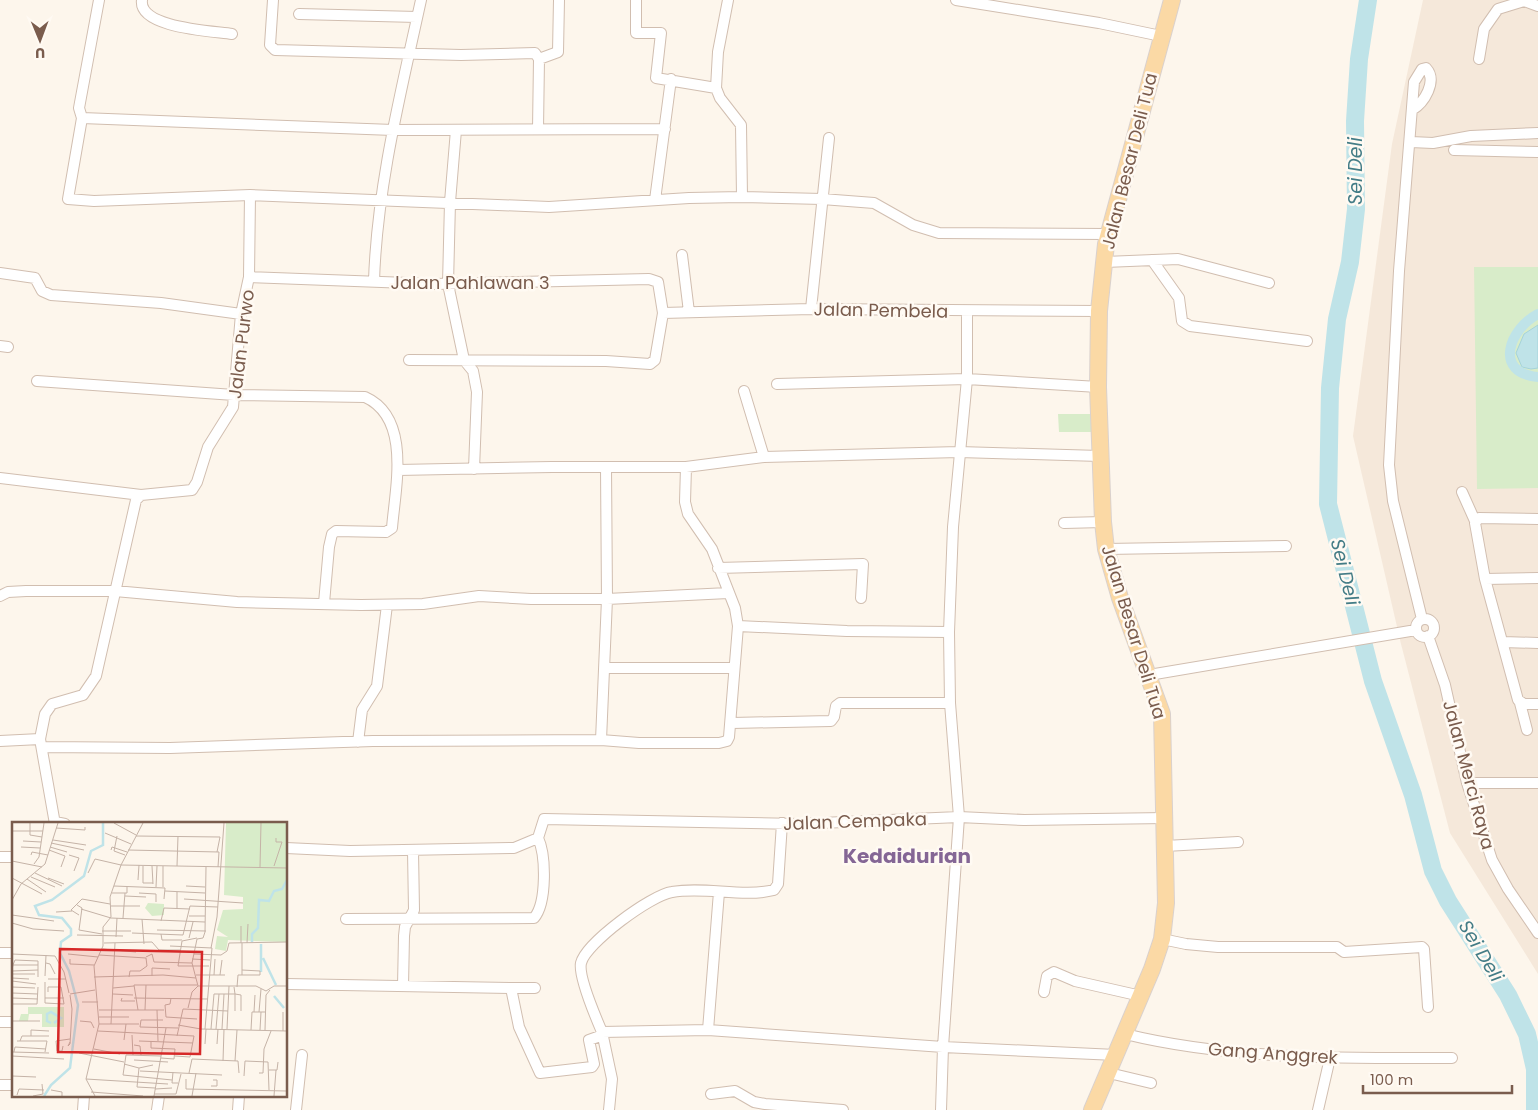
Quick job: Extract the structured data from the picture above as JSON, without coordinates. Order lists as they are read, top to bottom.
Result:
{
  "streets": {
    "main road": ["Jalan Besar Deli Tua"],
    "street": [
      "Jalan Pahlawan 3",
      "Jalan Pembela",
      "Jalan Purwo",
      "Jalan Merci Raya",
      "Jalan Cempaka",
      "Gang Anggrek"
    ]
  },
  "crossings": [
    ["Jalan Besar Deli Tua", "Jalan Pembela"],
    ["Jalan Besar Deli Tua", "Jalan Cempaka"],
    ["Jalan Besar Deli Tua", "Gang Anggrek"],
    ["Jalan Pahlawan 3", "Jalan Pembela"],
    ["Jalan Pahlawan 3", "Jalan Purwo"]
  ],
  "districts": ["Kedaidurian"],
  "water": ["Sei Deli"],
  "scale_bar": "100 m",
  "north": "bottom"
}
